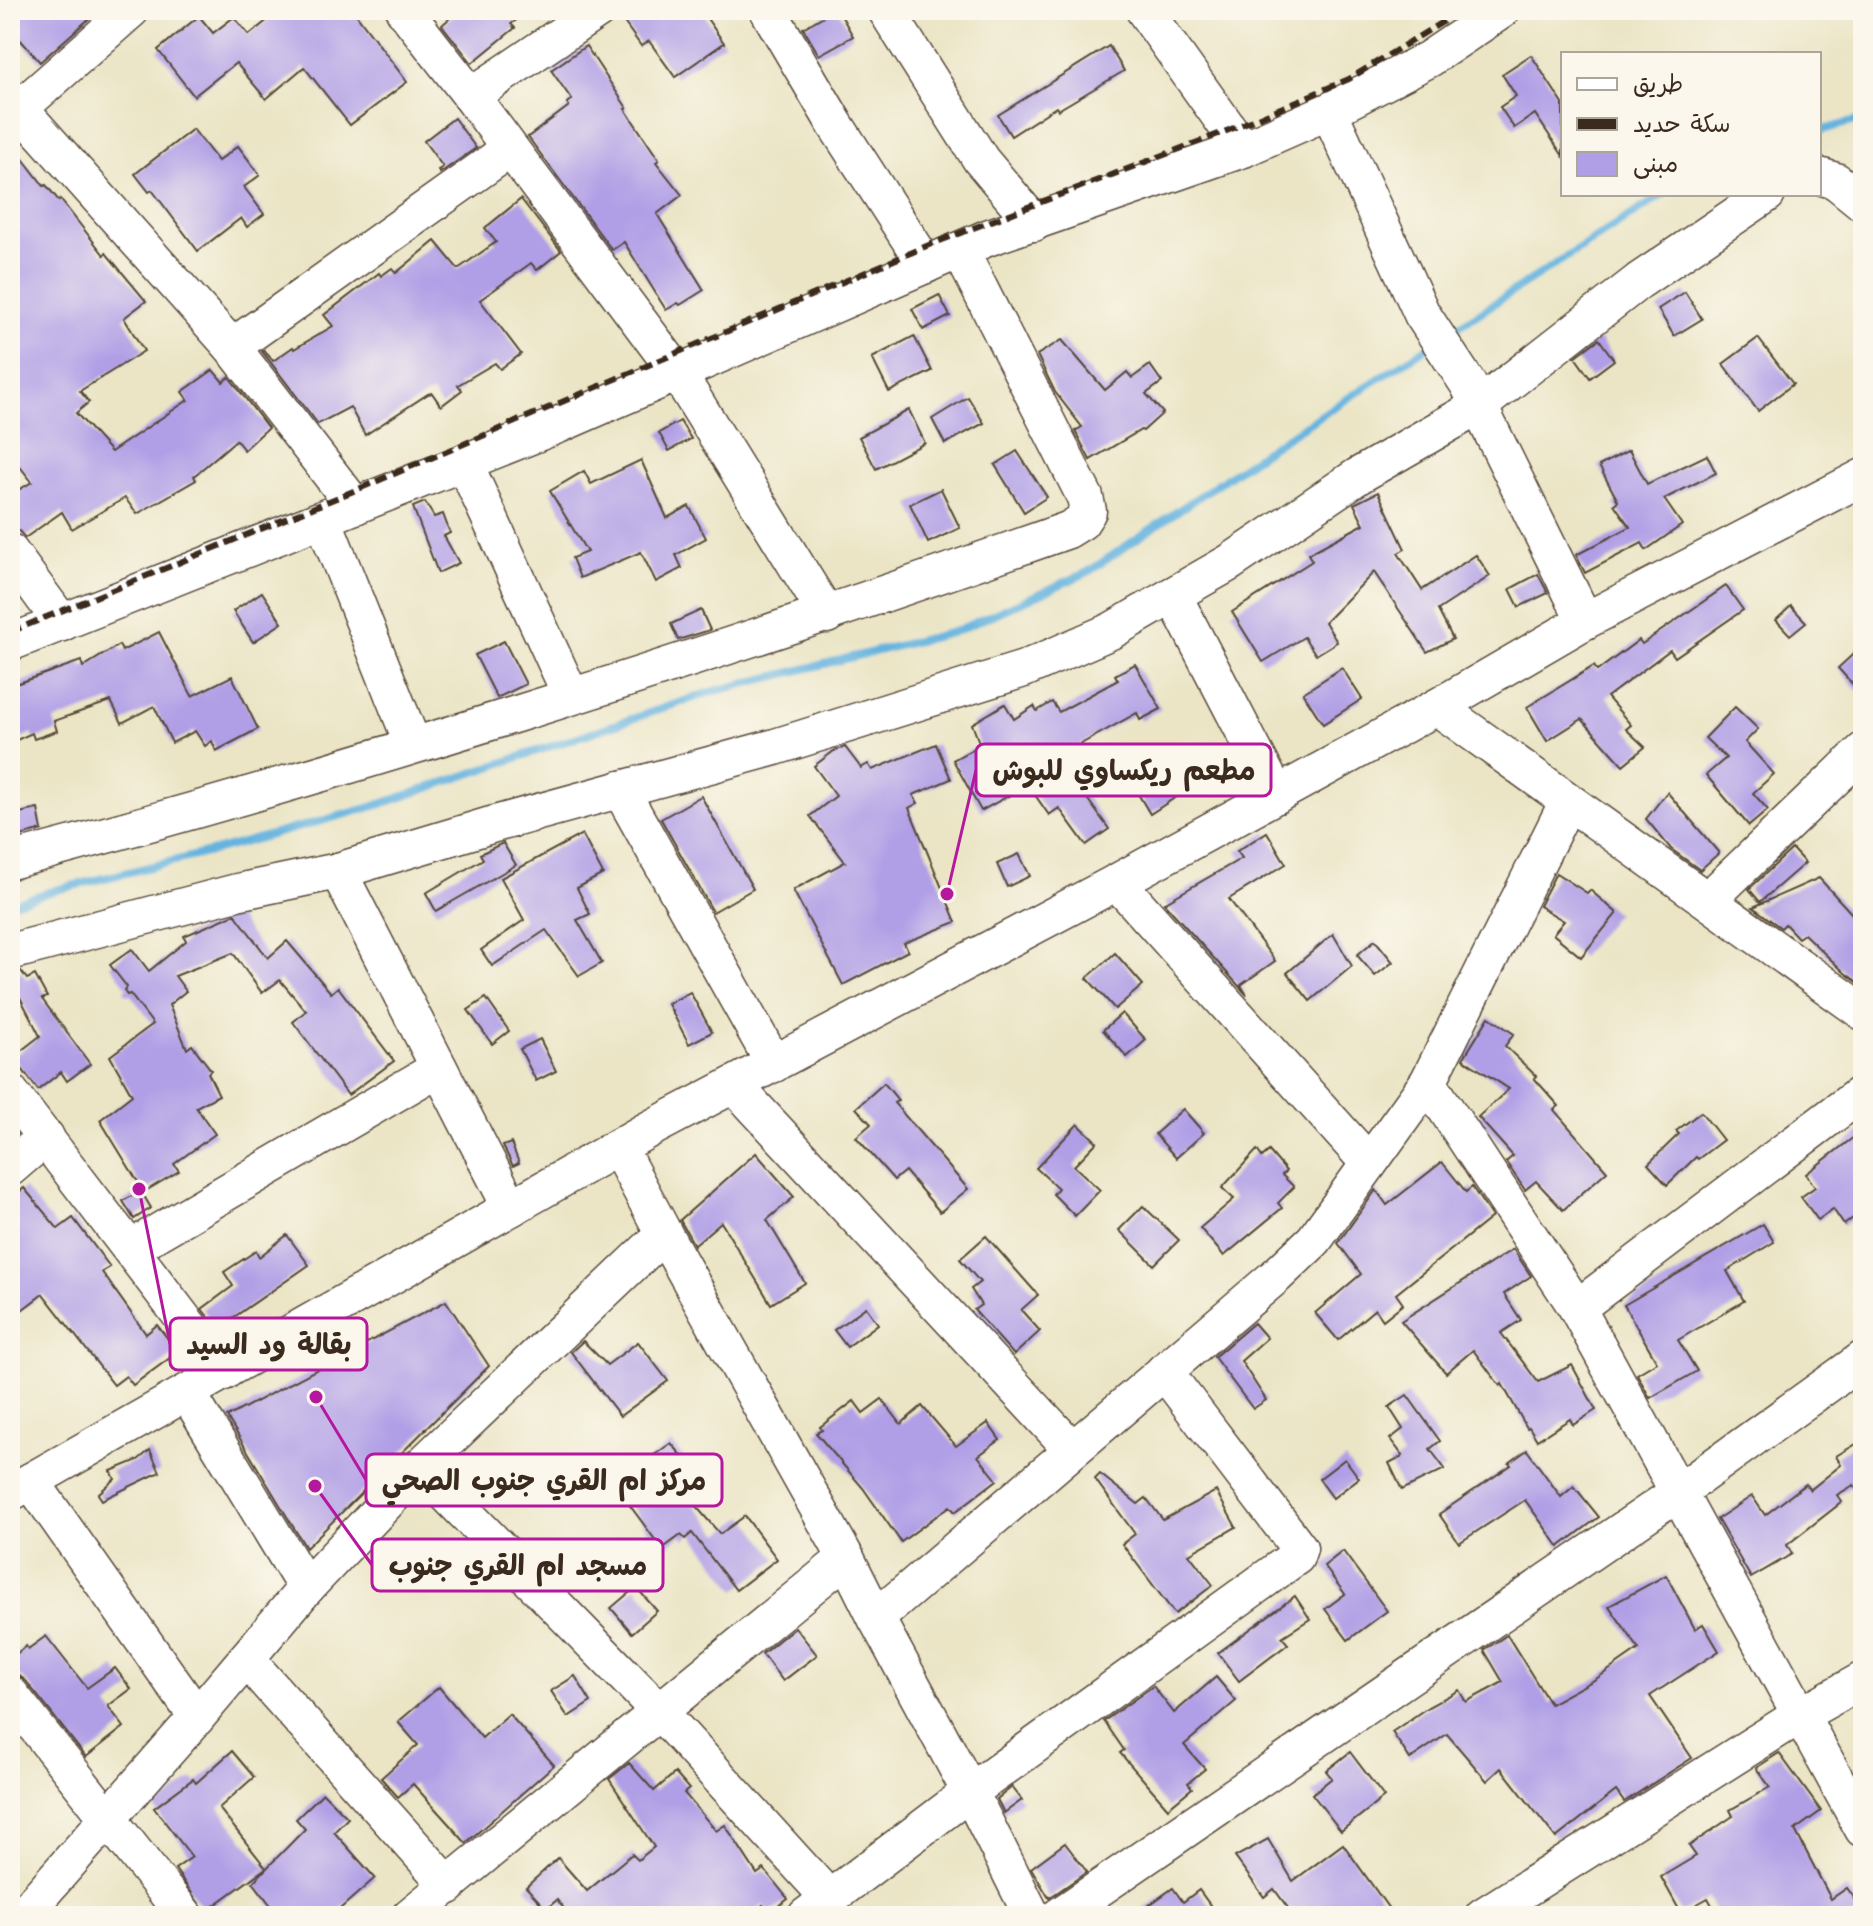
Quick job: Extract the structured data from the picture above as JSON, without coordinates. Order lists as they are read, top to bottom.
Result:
{
  "places": [
    "مطعم ريكساوي للبوش",
    "بقالة ود السيد",
    "مركز ام القري جنوب الصحي",
    "مسجد ام القري جنوب"
  ],
  "legend": ["طريق", "سكة حديد", "مبنى"]
}
